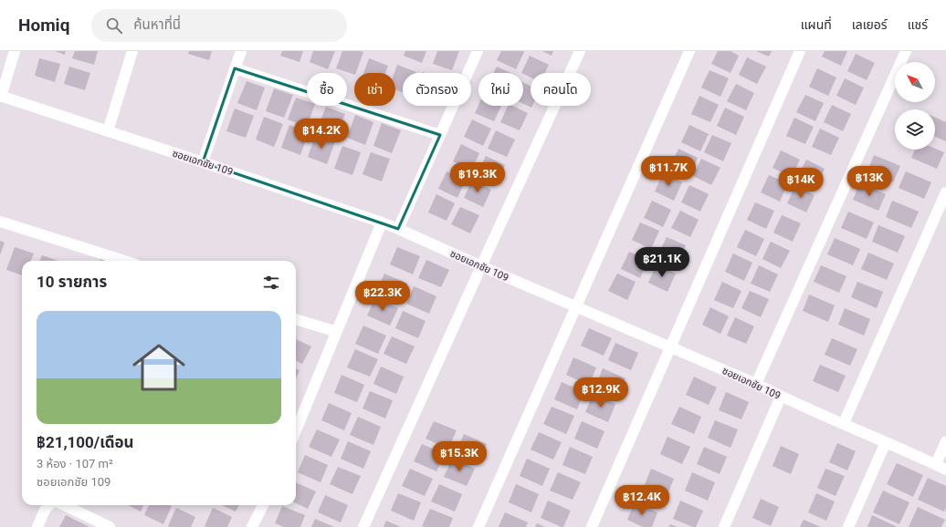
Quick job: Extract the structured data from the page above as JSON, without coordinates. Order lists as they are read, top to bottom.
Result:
{
  "streets": {
    "street": ["ซอยเอกชัย 109"]
  },
  "north": "top left",
  "page": {
    "header": "Homiq",
    "search": "ค้นหาที่นี่",
    "nav": ["แผนที่", "เลเยอร์", "แชร์"],
    "chip": [
      "ซื้อ",
      "เช่า",
      "ตัวกรอง",
      "ใหม่",
      "คอนโด"
    ],
    "price": [
      "฿14.2K",
      "฿11.7K",
      "฿19.3K",
      "฿13K",
      "฿14K",
      "฿21.1K",
      "฿22.3K",
      "฿12.9K",
      "฿15.3K",
      "฿12.4K"
    ],
    "heading": "10 รายการ",
    "list": [
      {
        "name": "฿21,100/เดือน",
        "note": "3 ห้อง · 107 m² · ซอยเอกชัย 109"
      }
    ]
  }
}
